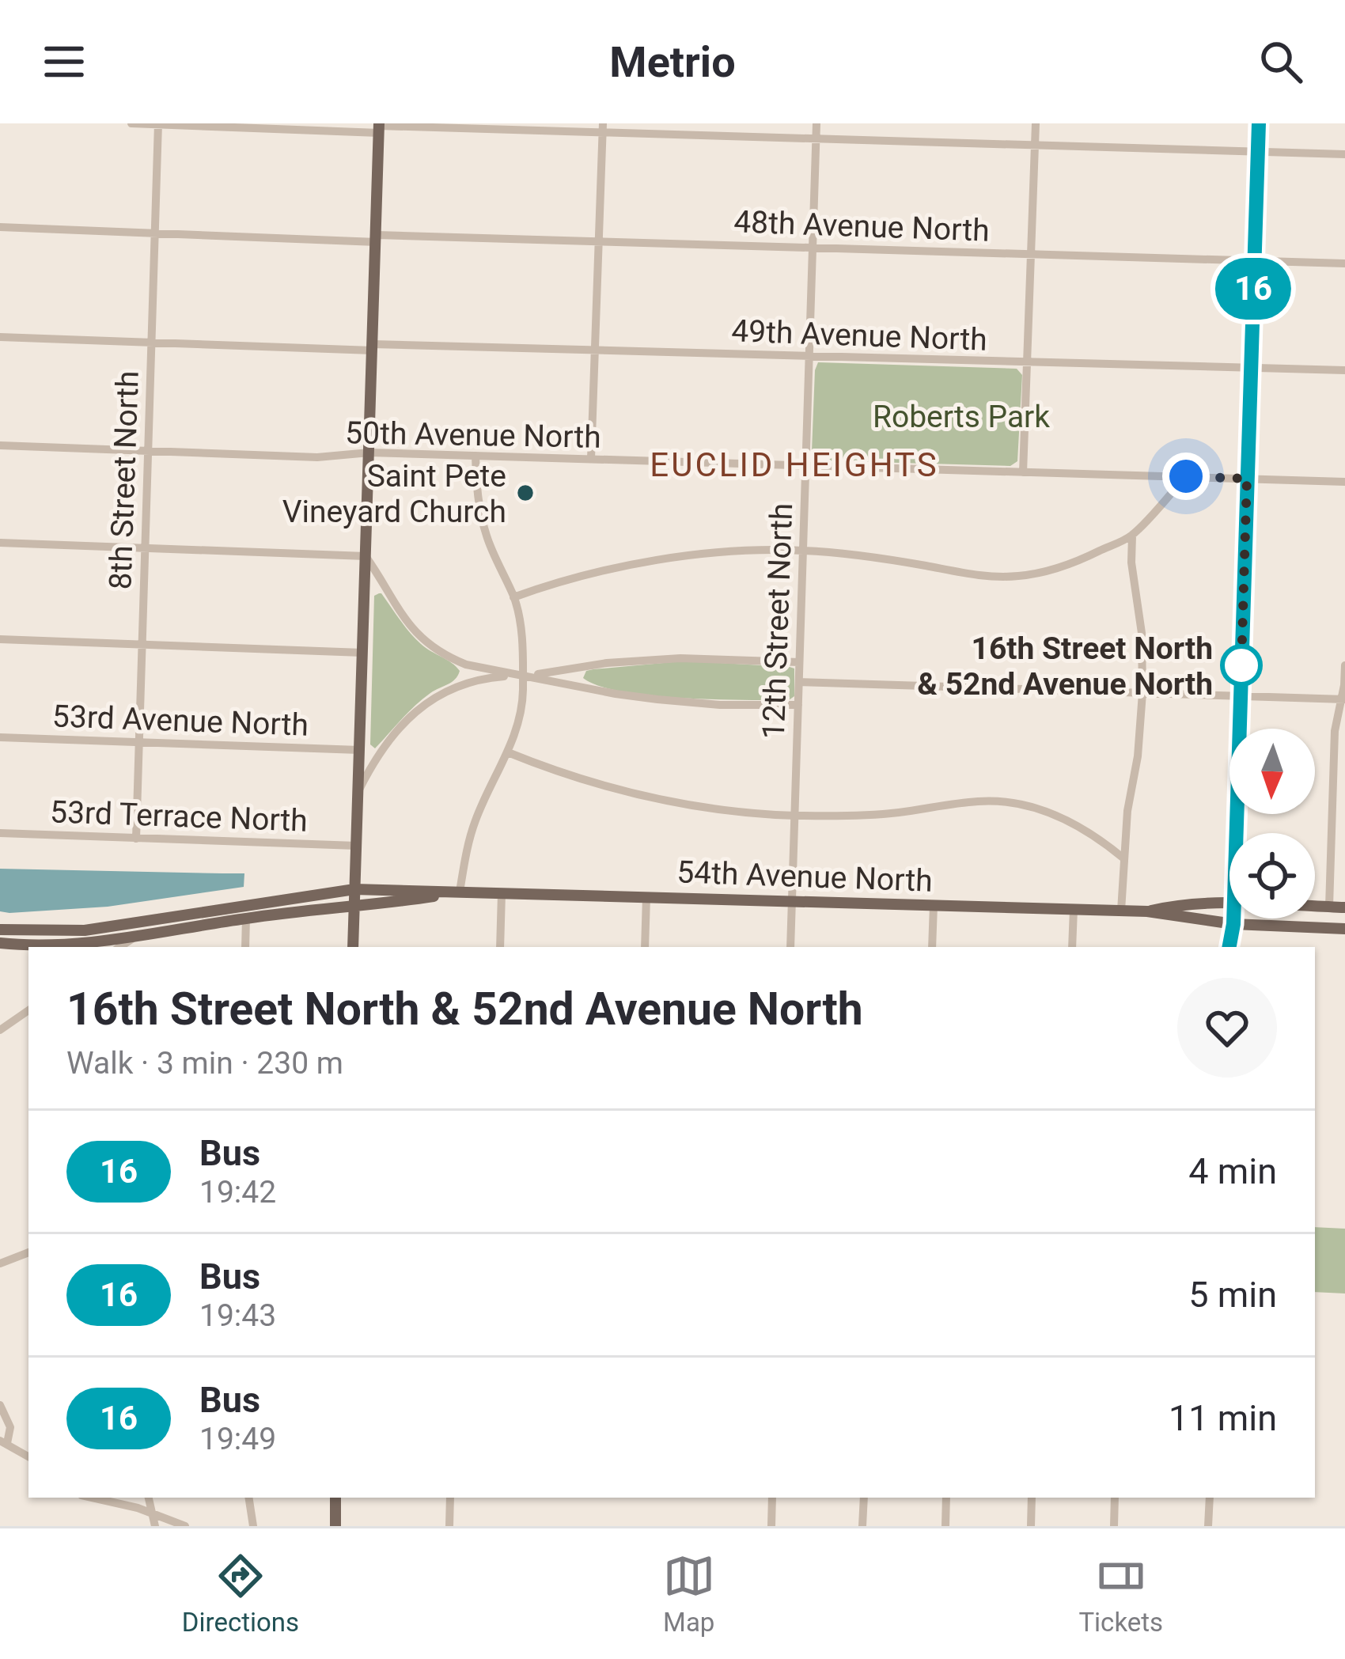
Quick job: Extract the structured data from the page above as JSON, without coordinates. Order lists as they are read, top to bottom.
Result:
{
  "streets": {
    "main road": ["54th Avenue North"],
    "street": [
      "48th Avenue North",
      "49th Avenue North",
      "50th Avenue North",
      "8th Street North",
      "12th Street North",
      "53rd Avenue North",
      "53rd Terrace North"
    ]
  },
  "crossings": [
    ["48th Avenue North", "8th Street North"],
    ["48th Avenue North", "12th Street North"],
    ["49th Avenue North", "8th Street North"],
    ["49th Avenue North", "12th Street North"],
    ["50th Avenue North", "8th Street North"],
    ["50th Avenue North", "12th Street North"],
    ["8th Street North", "53rd Avenue North"],
    ["8th Street North", "53rd Terrace North"],
    ["12th Street North", "54th Avenue North"]
  ],
  "districts": ["EUCLID HEIGHTS"],
  "parks": ["Roberts Park"],
  "places": ["Saint Pete Vineyard Church", "16th Street North & 52nd Avenue North"],
  "lines": ["bus line 16"],
  "north": "bottom",
  "page": {
    "header": "Metrio",
    "on_map": "16",
    "heading": ["16th Street North & 52nd Avenue North", "Walk · 3 min · 230 m"],
    "list": [
      {
        "mark": "16",
        "name": "Bus",
        "note": "19:42",
        "value": "4 min"
      },
      {
        "mark": "16",
        "name": "Bus",
        "note": "19:43",
        "value": "5 min"
      },
      {
        "mark": "16",
        "name": "Bus",
        "note": "19:49",
        "value": "11 min"
      }
    ],
    "tabs": ["Directions", "Map", "Tickets"]
  }
}
